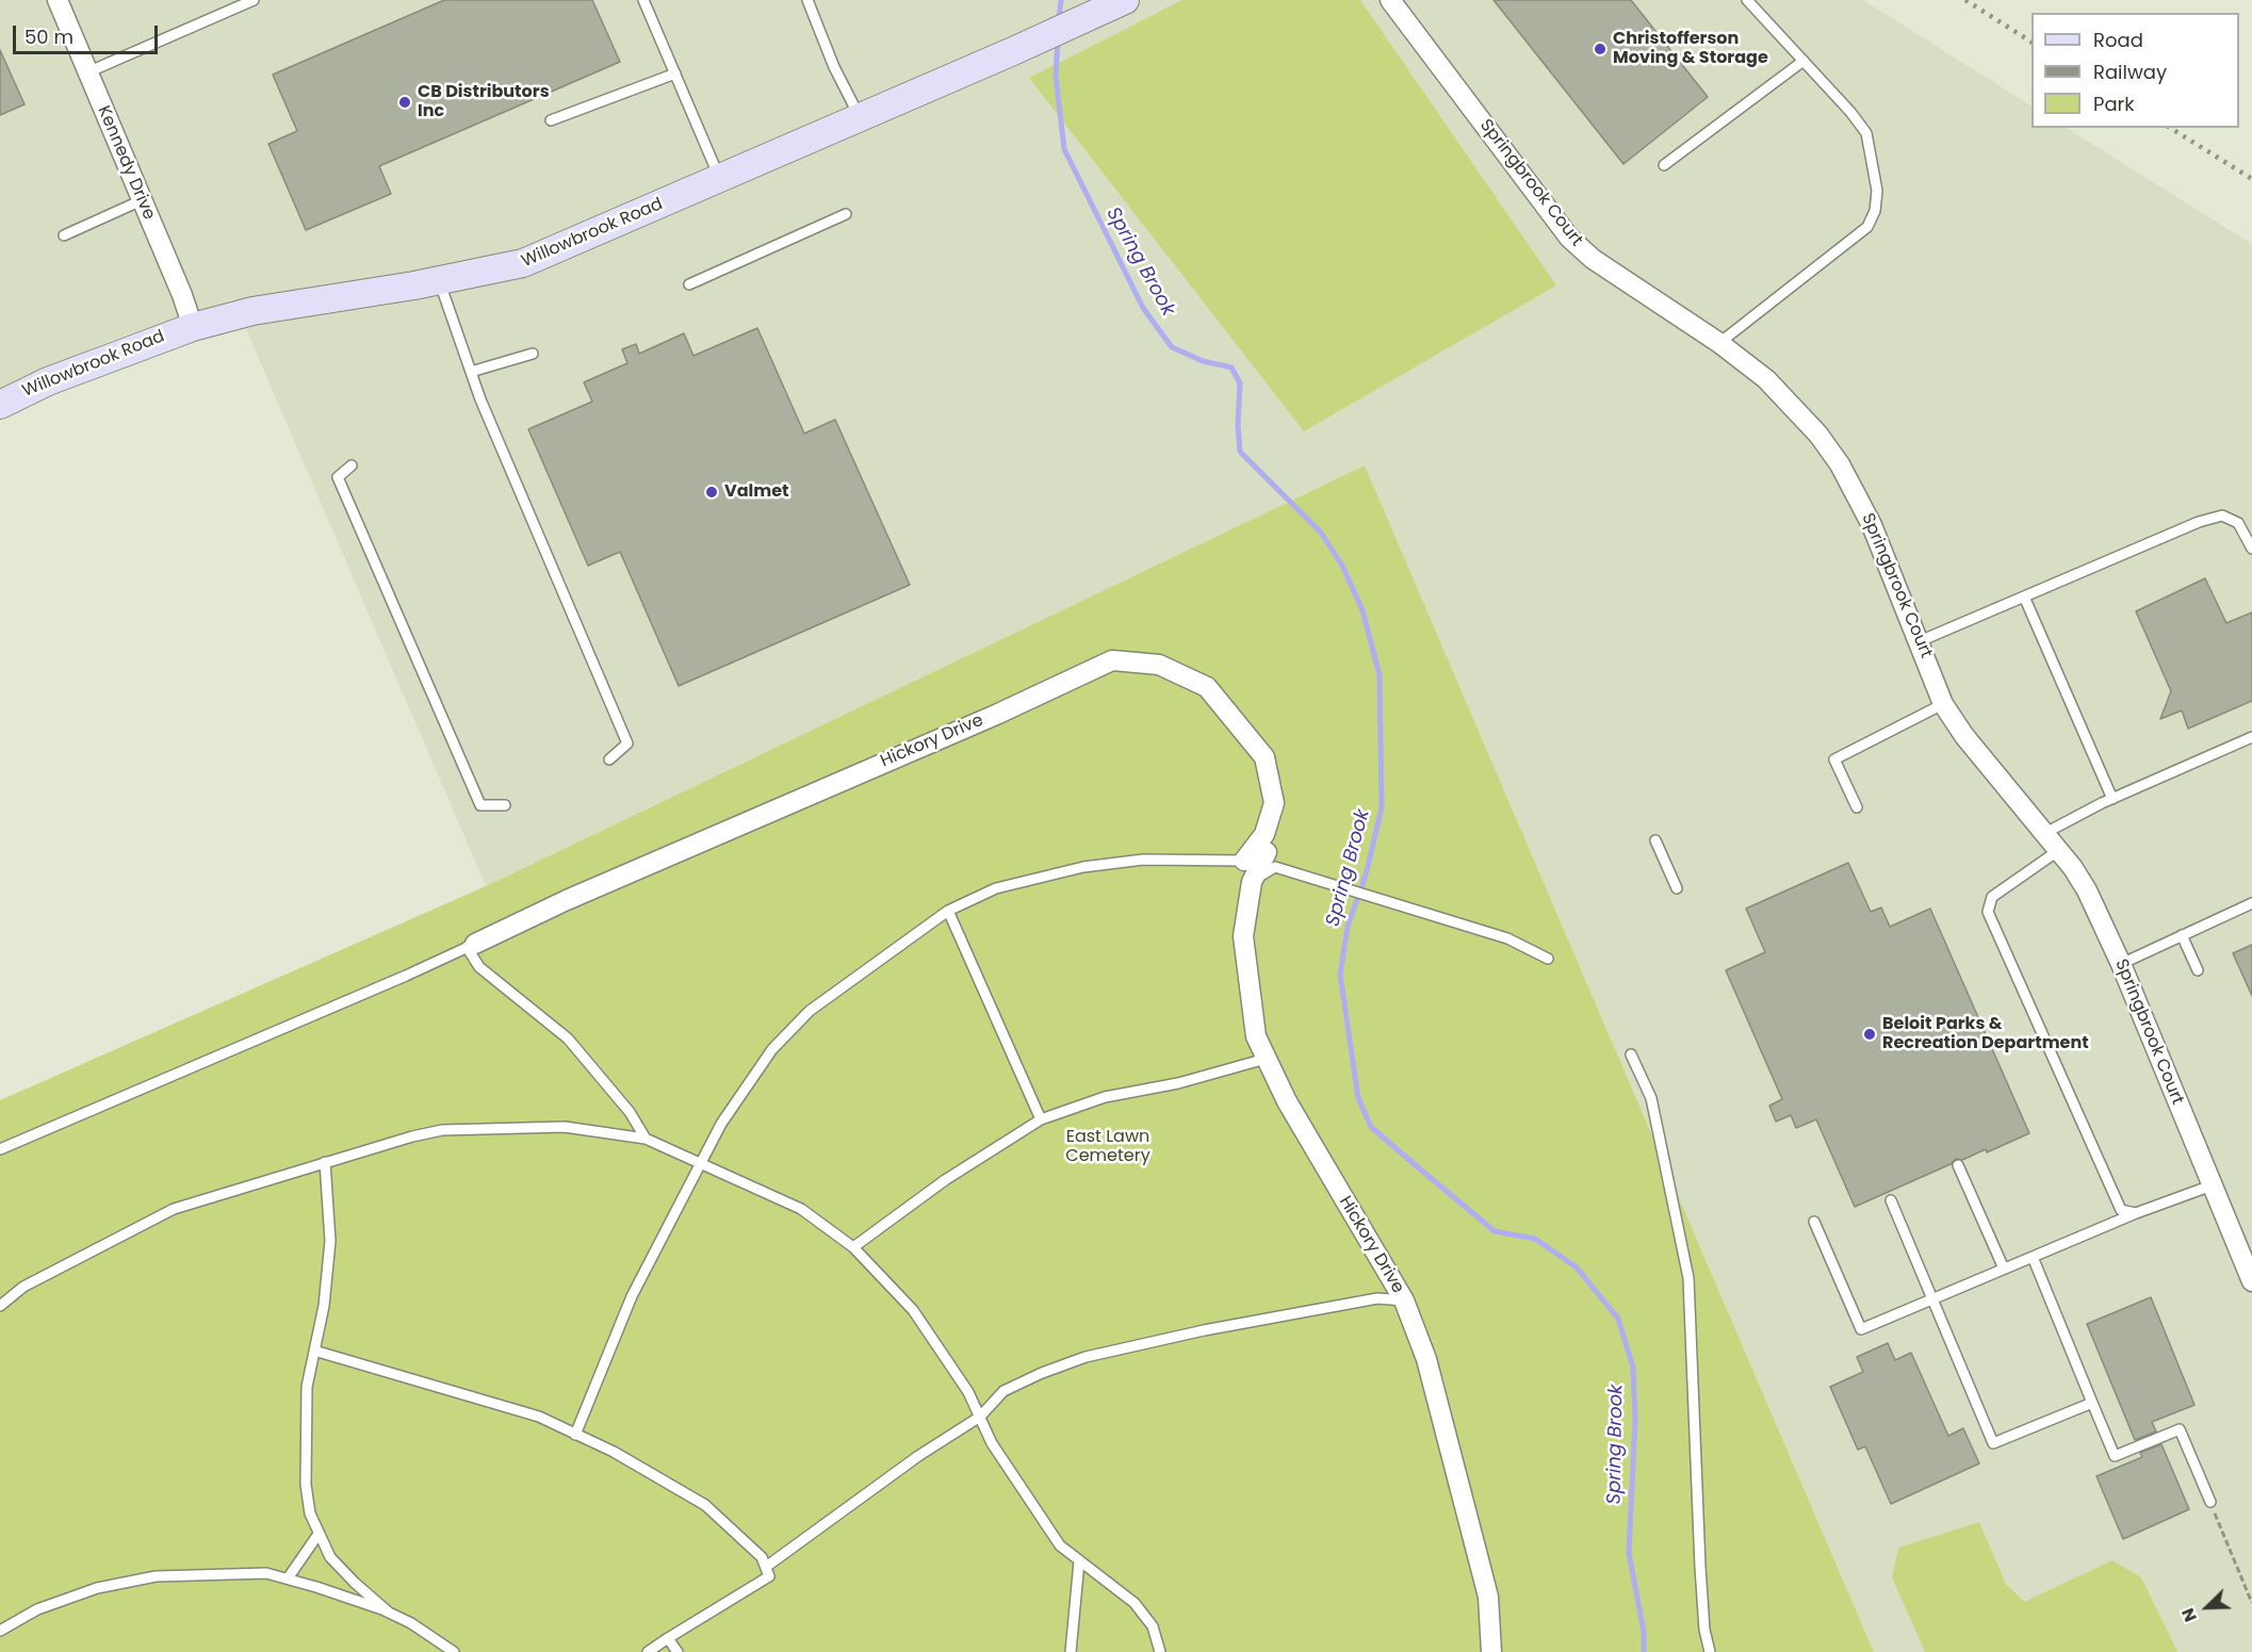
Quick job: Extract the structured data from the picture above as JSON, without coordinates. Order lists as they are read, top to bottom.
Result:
{
  "streets": {
    "street": [
      "Kennedy Drive",
      "Springbrook Court",
      "Willowbrook Road",
      "Hickory Drive"
    ]
  },
  "crossings": [
    ["Kennedy Drive", "Willowbrook Road"]
  ],
  "water": ["Spring Brook"],
  "parks": ["East Lawn Cemetery"],
  "places": [
    "Christofferson Moving & Storage",
    "CB Distributors Inc",
    "Valmet",
    "Beloit Parks & Recreation Department"
  ],
  "legend": ["Road", "Railway", "Park"],
  "scale_bar": "50 m",
  "north": "bottom left"
}
